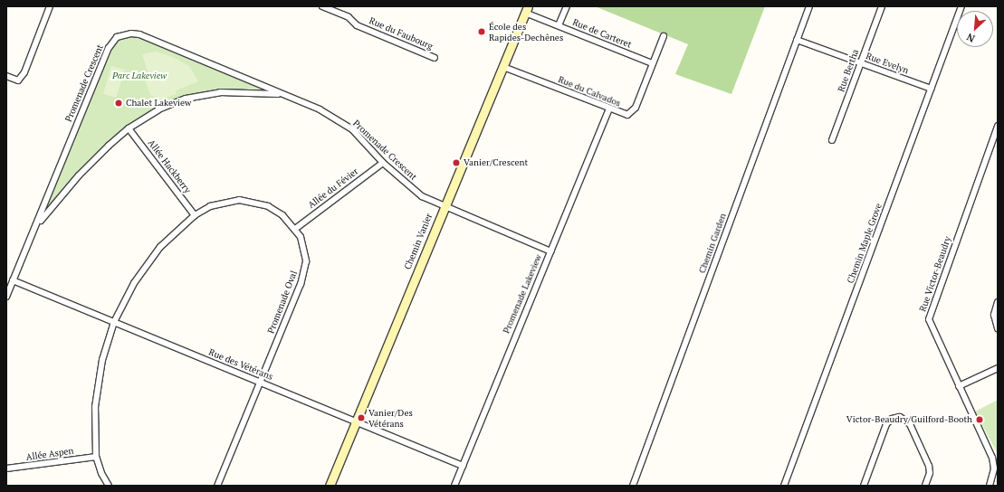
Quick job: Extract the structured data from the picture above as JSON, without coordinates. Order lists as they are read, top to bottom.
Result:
{
  "streets": {
    "street": [
      "Rue du Faubourg",
      "Rue de Carteret",
      "Rue Evelyn",
      "Rue Bertha",
      "Promenade Crescent",
      "Rue du Calvados",
      "Allée Hackberry",
      "Allée du Févier",
      "Chemin Vanier",
      "Chemin Garden",
      "Chemin Maple Grove",
      "Rue Victor-Beaudry",
      "Promenade Lakeview",
      "Promenade Oval",
      "Rue des Vétérans",
      "Allée Aspen"
    ]
  },
  "crossings": [
    ["Rue de Carteret", "Rue du Calvados"],
    ["Rue de Carteret", "Chemin Vanier"],
    ["Rue Evelyn", "Rue Bertha"],
    ["Rue Evelyn", "Chemin Garden"],
    ["Rue Evelyn", "Chemin Maple Grove"],
    ["Promenade Crescent", "Allée Hackberry"],
    ["Promenade Crescent", "Allée du Févier"],
    ["Promenade Crescent", "Chemin Vanier"],
    ["Promenade Crescent", "Promenade Lakeview"],
    ["Promenade Crescent", "Rue des Vétérans"],
    ["Rue du Calvados", "Chemin Vanier"],
    ["Rue du Calvados", "Promenade Lakeview"],
    ["Allée Hackberry", "Promenade Oval"],
    ["Allée du Févier", "Promenade Oval"],
    ["Chemin Vanier", "Rue des Vétérans"],
    ["Promenade Lakeview", "Rue des Vétérans"],
    ["Promenade Oval", "Rue des Vétérans"],
    ["Promenade Oval", "Allée Aspen"]
  ],
  "parks": ["Parc Lakeview"],
  "places": [
    "École des Rapides-Dechênes",
    "Chalet Lakeview",
    "Vanier/Crescent",
    "Vanier/Des Vétérans",
    "Victor-Beaudry/Guilford-Booth"
  ],
  "north": "bottom left"
}
